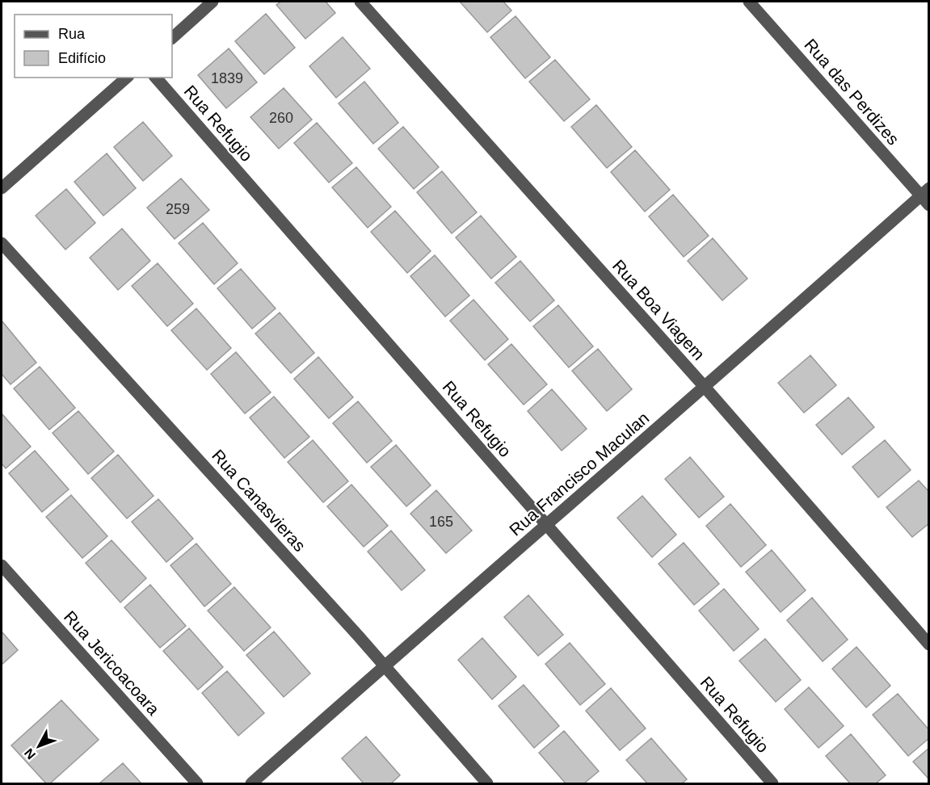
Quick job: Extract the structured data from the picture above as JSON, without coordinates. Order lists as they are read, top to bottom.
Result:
{
  "streets": {
    "street": [
      "Rua das Perdizes",
      "Rua Refugio",
      "Rua Boa Viagem",
      "Rua Francisco Maculan",
      "Rua Canasvieras",
      "Rua Jericoacoara"
    ]
  },
  "crossings": [
    ["Rua das Perdizes", "Rua Francisco Maculan"],
    ["Rua Refugio", "Rua Francisco Maculan"],
    ["Rua Boa Viagem", "Rua Francisco Maculan"],
    ["Rua Francisco Maculan", "Rua Canasvieras"]
  ],
  "house_numbers": [
    "1839",
    "260",
    "259",
    "165"
  ],
  "legend": ["Rua", "Edifício"],
  "north": "bottom left"
}
